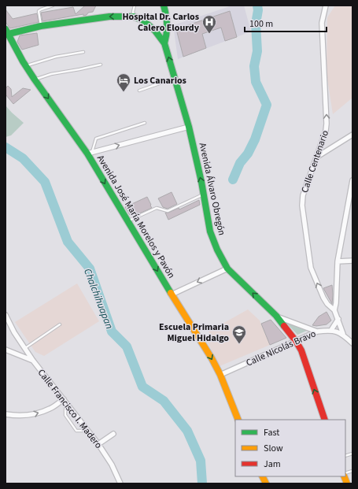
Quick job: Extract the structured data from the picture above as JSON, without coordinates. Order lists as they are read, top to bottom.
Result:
{
  "streets": {
    "main road": ["Avenida Álvaro Obregón", "Avenida José María Morelos y Pavón"],
    "street": ["Calle Centenario", "Calle Nicolás Bravo", "Calle Francisco I. Madero"]
  },
  "crossings": [
    ["Avenida Álvaro Obregón", "Calle Nicolás Bravo"],
    ["Avenida José María Morelos y Pavón", "Calle Nicolás Bravo"]
  ],
  "one_way": ["Calle Centenario", "Avenida Álvaro Obregón", "Avenida José María Morelos y Pavón"],
  "water": ["Chalchihuapan"],
  "places": {
    "hospital": ["Hospital Dr. Carlos Calero Elourdy"],
    "hotel": ["Los Canarios"],
    "school or university": ["Escuela Primaria Miguel Hidalgo"]
  },
  "legend": ["Fast", "Slow", "Jam"],
  "scale_bar": "100 m"
}
